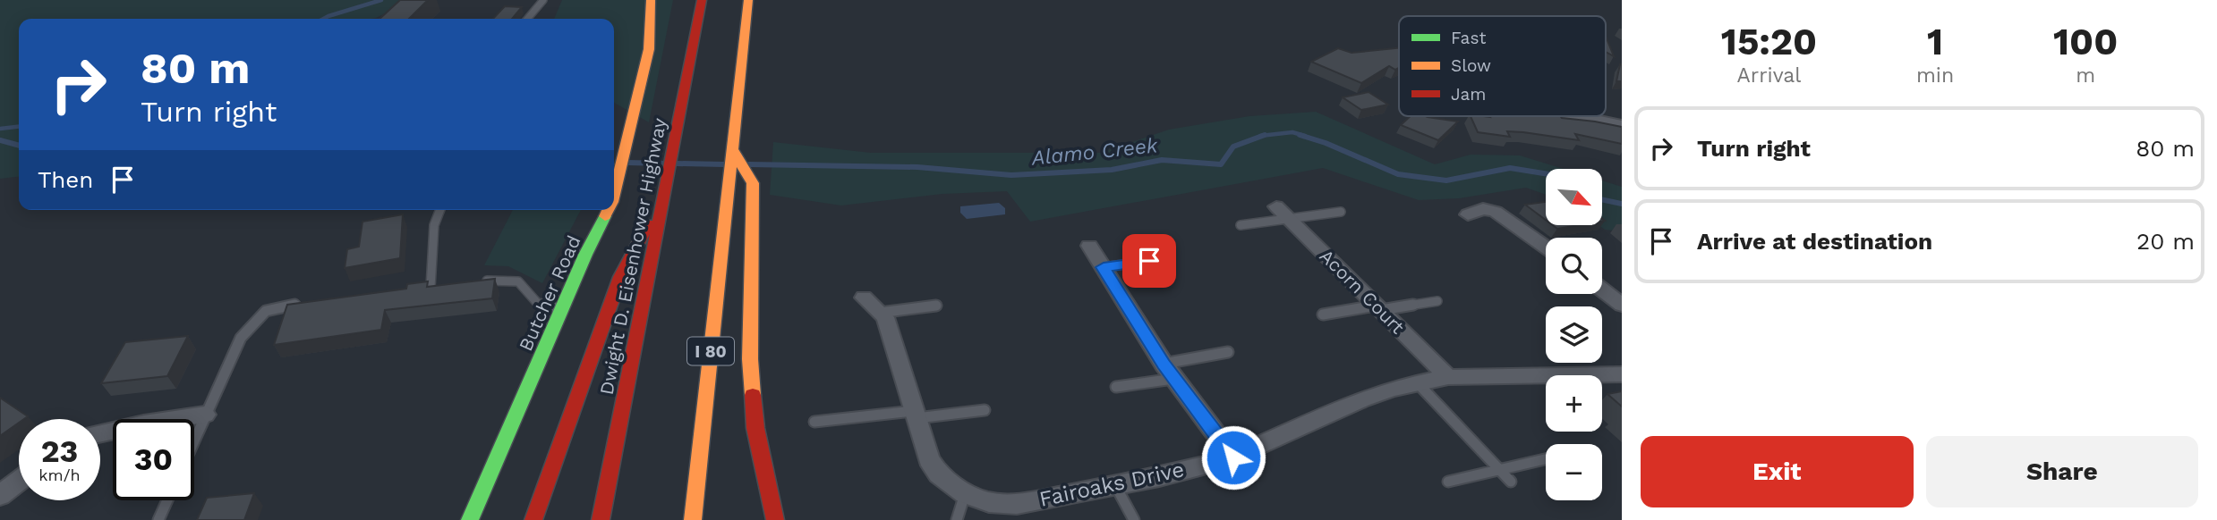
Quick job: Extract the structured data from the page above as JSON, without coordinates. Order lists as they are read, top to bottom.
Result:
{
  "streets": {
    "main road": ["Dwight D. Eisenhower Highway", "Butcher Road", "I 80"],
    "street": ["Acorn Court", "Fairoaks Drive"]
  },
  "crossings": [
    ["Acorn Court", "Fairoaks Drive"]
  ],
  "water": ["Alamo Creek"],
  "legend": ["Fast", "Slow", "Jam"],
  "north": "bottom right",
  "page": {
    "eta": [
      "15:20",
      "Arrival",
      "1",
      "min",
      "100",
      "m"
    ],
    "turn": ["80 m", "Turn right"],
    "list": [
      {
        "name": "Turn right",
        "value": "80 m"
      },
      {
        "name": "Arrive at destination",
        "value": "20 m"
      }
    ],
    "then": "Then",
    "map_buttons": ["+", "−"],
    "speed": "23 km/h",
    "limit": "30",
    "buttons": ["Exit", "Share"]
  }
}
